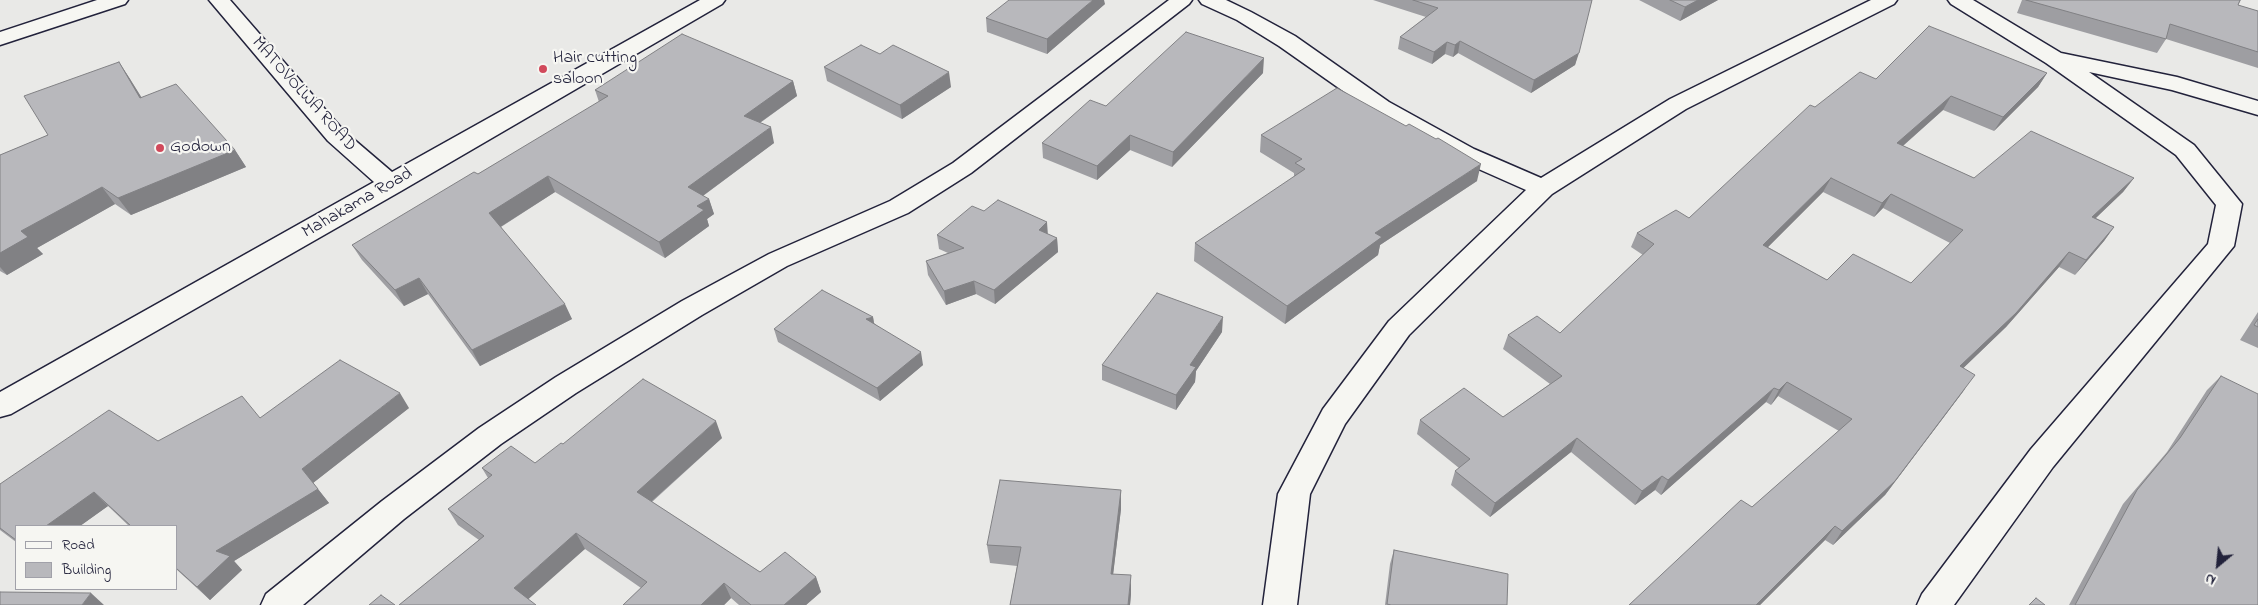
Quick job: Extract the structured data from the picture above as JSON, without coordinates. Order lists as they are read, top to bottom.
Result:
{
  "streets": {
    "street": ["MATOVOLWA ROAD", "Mahakama Road"]
  },
  "crossings": [
    ["MATOVOLWA ROAD", "Mahakama Road"]
  ],
  "places": ["Hair cutting saloon", "Godown"],
  "legend": ["Road", "Building"],
  "north": "bottom left"
}
